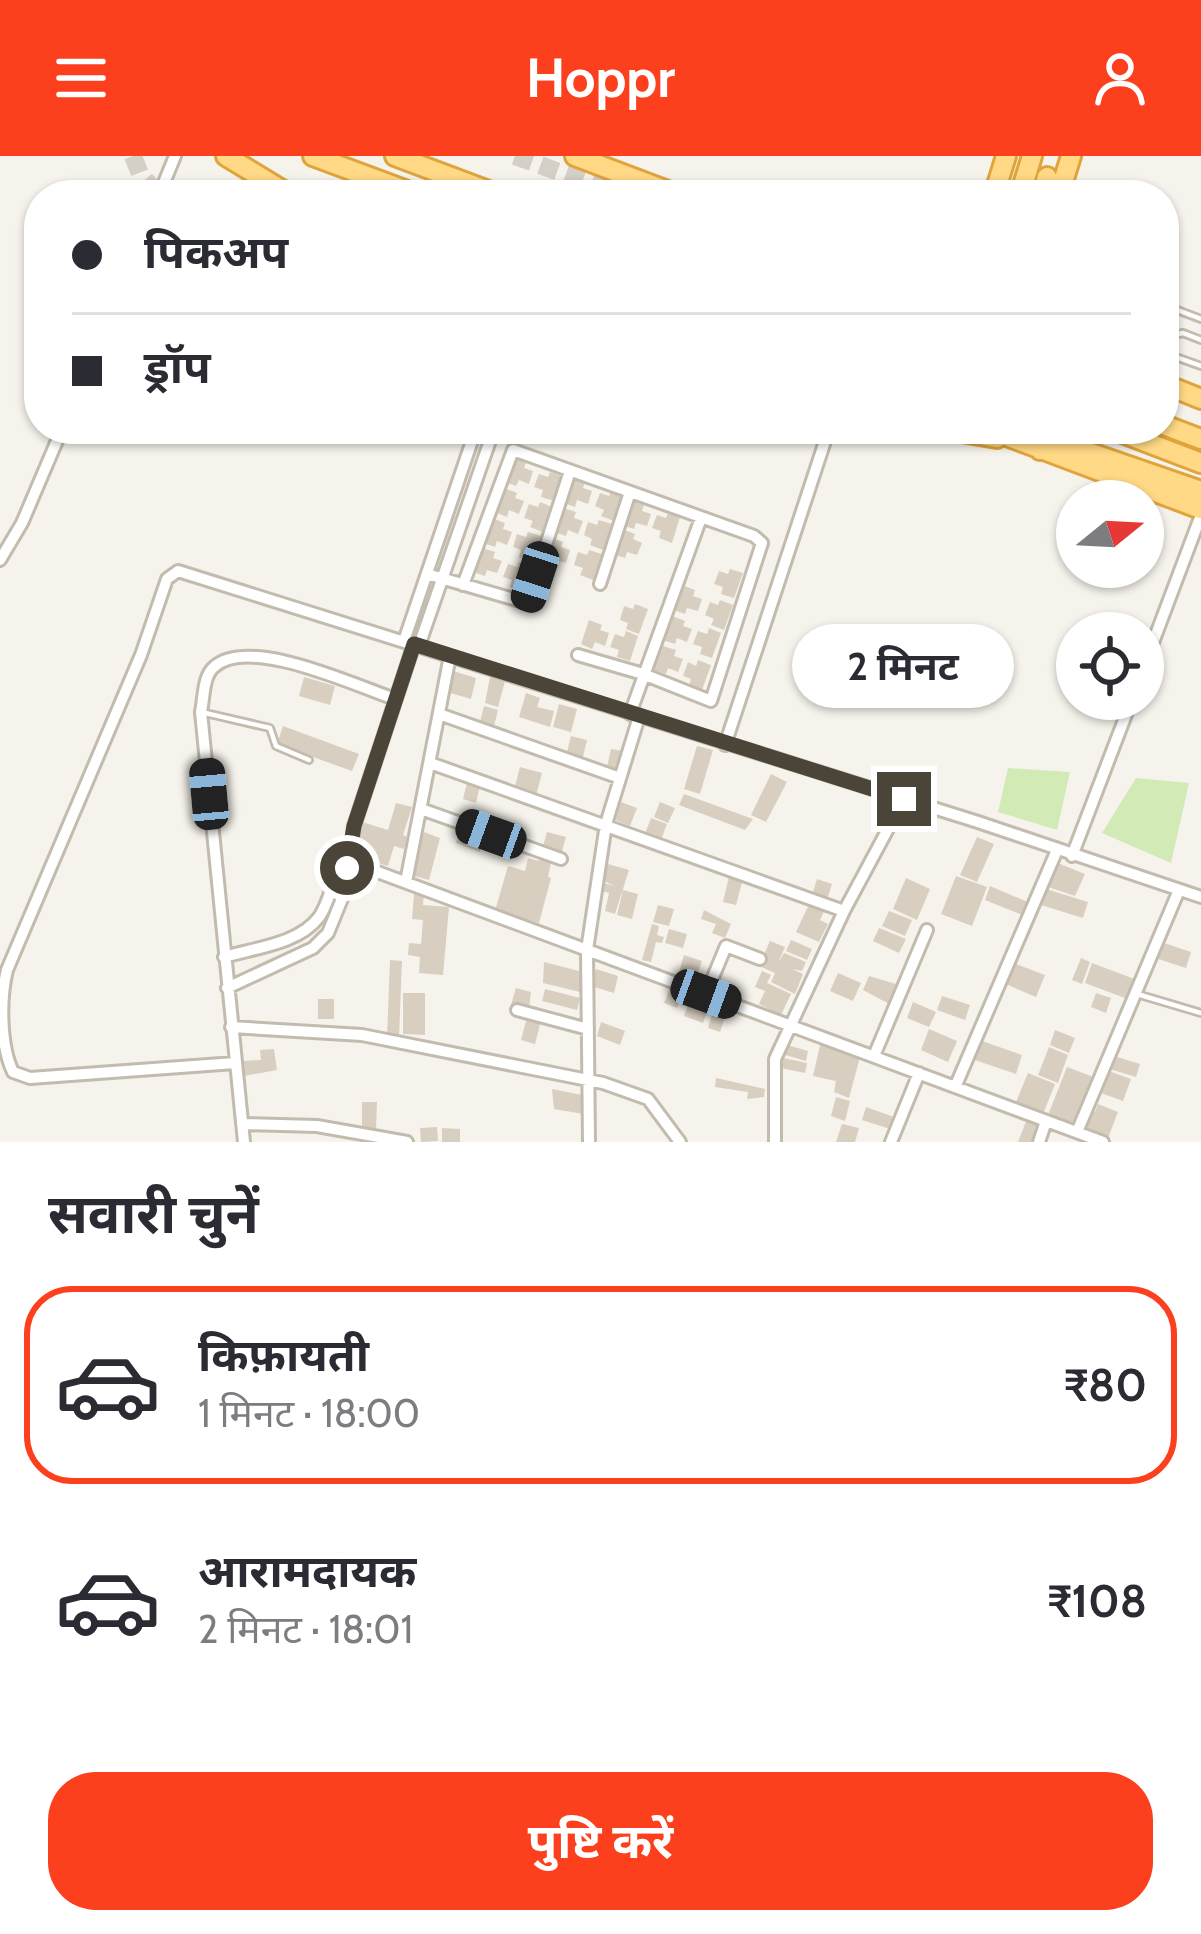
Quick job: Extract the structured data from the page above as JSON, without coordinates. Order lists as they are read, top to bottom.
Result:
{
  "north": "right",
  "page": {
    "header": "Hoppr",
    "banner": ["पिकअप", "ड्रॉप"],
    "bubble": "2 मिनट",
    "heading": "सवारी चुनें",
    "list": [
      {
        "name": "किफ़ायती",
        "note": "1 मिनट · 18:00",
        "value": "₹80"
      },
      {
        "name": "आरामदायक",
        "note": "2 मिनट · 18:01",
        "value": "₹108"
      }
    ],
    "buttons": "पुष्टि करें"
  }
}
